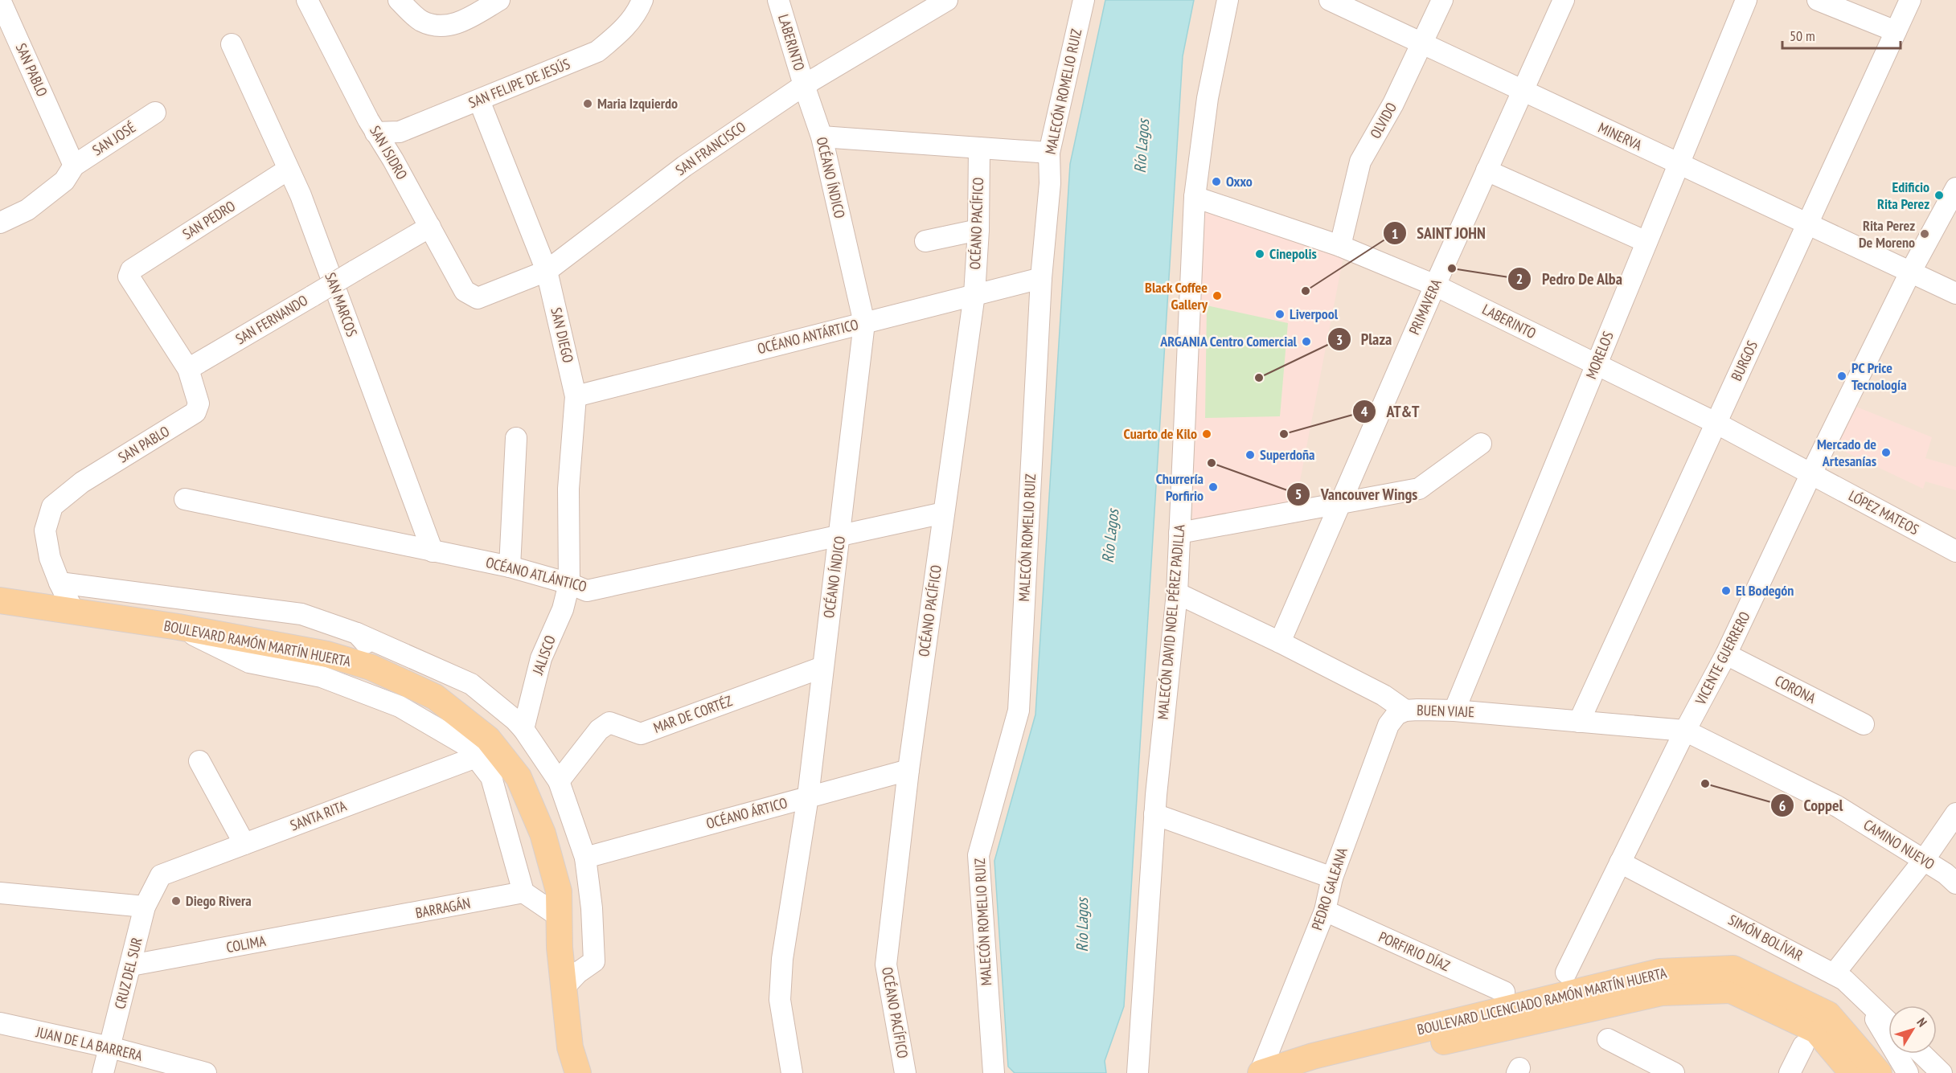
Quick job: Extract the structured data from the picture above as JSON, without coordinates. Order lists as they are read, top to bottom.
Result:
{
  "streets": {
    "main road": ["BOULEVARD RAMÓN MARTÍN HUERTA", "BOULEVARD LICENCIADO RAMÓN MARTÍN HUERTA"],
    "street": [
      "LABERINTO",
      "SAN PABLO",
      "SAN FELIPE DE JESÚS",
      "MALECÓN ROMELIO RUIZ",
      "OLVIDO",
      "MINERVA",
      "SAN JOSÉ",
      "SAN FRANCISCO",
      "SAN ISIDRO",
      "OCÉANO ÍNDICO",
      "SAN PEDRO",
      "OCÉANO PACÍFICO",
      "SAN MARCOS",
      "PRIMAVERA",
      "SAN FERNANDO",
      "SAN DIEGO",
      "OCÉANO ANTÁRTICO",
      "MORELOS",
      "BURGOS",
      "LÓPEZ MATEOS",
      "OCÉANO ATLÁNTICO",
      "MALECÓN DAVID NOEL PÉREZ PADILLA",
      "JALISCO",
      "VICENTE GUERRERO",
      "CORONA",
      "BUEN VIAJE",
      "MAR DE CORTÉZ",
      "OCÉANO ÁRTICO",
      "SANTA RITA",
      "CAMINO NUEVO",
      "PEDRO GALEANA",
      "BARRAGÁN",
      "SIMÓN BOLÍVAR",
      "COLIMA",
      "PORFIRIO DÍAZ",
      "CRUZ DEL SUR",
      "JUAN DE LA BARRERA"
    ]
  },
  "crossings": [
    ["LABERINTO", "OLVIDO"],
    ["LABERINTO", "SAN FRANCISCO"],
    ["LABERINTO", "OCÉANO ÍNDICO"],
    ["LABERINTO", "PRIMAVERA"],
    ["LABERINTO", "MORELOS"],
    ["LABERINTO", "BURGOS"],
    ["LABERINTO", "LÓPEZ MATEOS"],
    ["LABERINTO", "MALECÓN DAVID NOEL PÉREZ PADILLA"],
    ["LABERINTO", "VICENTE GUERRERO"],
    ["SAN PABLO", "SAN JOSÉ"],
    ["SAN PABLO", "SAN PEDRO"],
    ["SAN PABLO", "SAN FERNANDO"],
    ["SAN PABLO", "BOULEVARD RAMÓN MARTÍN HUERTA"],
    ["SAN FELIPE DE JESÚS", "SAN ISIDRO"],
    ["SAN FELIPE DE JESÚS", "SAN DIEGO"],
    ["MALECÓN ROMELIO RUIZ", "OCÉANO ANTÁRTICO"],
    ["OLVIDO", "MINERVA"],
    ["MINERVA", "PRIMAVERA"],
    ["MINERVA", "MORELOS"],
    ["MINERVA", "BURGOS"],
    ["MINERVA", "VICENTE GUERRERO"],
    ["SAN FRANCISCO", "SAN ISIDRO"],
    ["SAN FRANCISCO", "OCÉANO ÍNDICO"],
    ["SAN FRANCISCO", "SAN DIEGO"],
    ["SAN ISIDRO", "SAN FERNANDO"],
    ["OCÉANO ÍNDICO", "OCÉANO ANTÁRTICO"],
    ["OCÉANO ÍNDICO", "OCÉANO ATLÁNTICO"],
    ["OCÉANO ÍNDICO", "MAR DE CORTÉZ"],
    ["OCÉANO ÍNDICO", "OCÉANO ÁRTICO"],
    ["SAN PEDRO", "SAN MARCOS"],
    ["OCÉANO PACÍFICO", "OCÉANO ANTÁRTICO"],
    ["OCÉANO PACÍFICO", "OCÉANO ATLÁNTICO"],
    ["OCÉANO PACÍFICO", "OCÉANO ÁRTICO"],
    ["SAN MARCOS", "OCÉANO ATLÁNTICO"],
    ["PRIMAVERA", "BUEN VIAJE"],
    ["SAN DIEGO", "OCÉANO ANTÁRTICO"],
    ["SAN DIEGO", "OCÉANO ATLÁNTICO"],
    ["SAN DIEGO", "JALISCO"],
    ["MORELOS", "BUEN VIAJE"],
    ["BURGOS", "BUEN VIAJE"],
    ["LÓPEZ MATEOS", "VICENTE GUERRERO"],
    ["OCÉANO ATLÁNTICO", "JALISCO"],
    ["MALECÓN DAVID NOEL PÉREZ PADILLA", "BUEN VIAJE"],
    ["VICENTE GUERRERO", "CORONA"],
    ["VICENTE GUERRERO", "BUEN VIAJE"],
    ["VICENTE GUERRERO", "CAMINO NUEVO"],
    ["VICENTE GUERRERO", "SIMÓN BOLÍVAR"],
    ["BUEN VIAJE", "CAMINO NUEVO"],
    ["BUEN VIAJE", "PEDRO GALEANA"],
    ["SANTA RITA", "CRUZ DEL SUR"],
    ["PEDRO GALEANA", "PORFIRIO DÍAZ"],
    ["PEDRO GALEANA", "BOULEVARD LICENCIADO RAMÓN MARTÍN HUERTA"],
    ["BARRAGÁN", "COLIMA"],
    ["COLIMA", "CRUZ DEL SUR"],
    ["CRUZ DEL SUR", "JUAN DE LA BARRERA"]
  ],
  "water": ["Río Lagos"],
  "places": [
    "Maria Izquierdo",
    "Oxxo",
    "Edificio Rita Perez",
    "Rita Perez De Moreno",
    "Cinepolis",
    "Pedro De Alba",
    "SAINT JOHN",
    "Black Coffee Gallery",
    "Liverpool",
    "ARGANIA Centro Comercial",
    "PC Price Tecnología",
    "Plaza",
    "Cuarto de Kilo",
    "AT&T",
    "Mercado de Artesanías",
    "Superdoña",
    "Vancouver Wings",
    "Churrería Porfirio",
    "El Bodegón",
    "Coppel",
    "Diego Rivera"
  ],
  "scale_bar": "50 m",
  "north": "top right"
}
